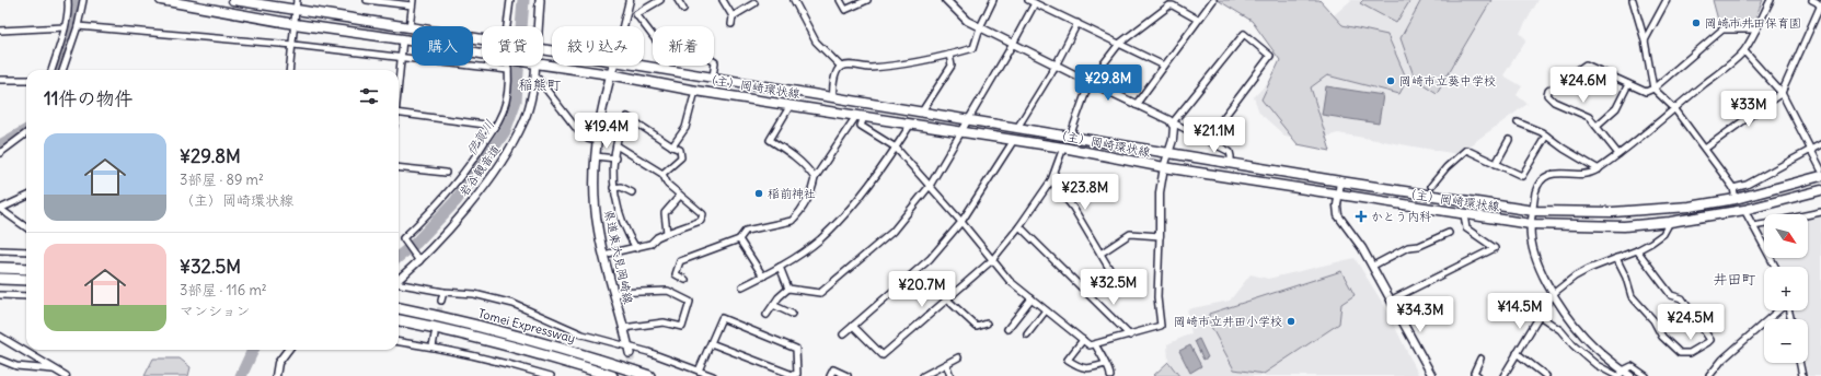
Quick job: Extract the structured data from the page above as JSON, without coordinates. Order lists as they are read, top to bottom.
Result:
{
  "streets": {
    "highway": ["Tomei Expressway"],
    "main road": ["（主）岡崎環状線", "県道東大見岡崎線"],
    "street": ["岩谷観音道"]
  },
  "crossings": [
    ["（主）岡崎環状線", "県道東大見岡崎線"]
  ],
  "districts": ["稲熊町", "井田町"],
  "water": ["伊賀川"],
  "places": {
    "other": [
      "岡崎市井田保育園",
      "岡崎市立葵中学校",
      "稲前神社",
      "岡崎市立井田小学校"
    ],
    "health": ["かとう内科"]
  },
  "north": "bottom right",
  "page": {
    "chip": [
      "購入",
      "賃貸",
      "絞り込み",
      "新着"
    ],
    "price": [
      "¥29.8M",
      "¥24.6M",
      "¥33M",
      "¥19.4M",
      "¥21.1M",
      "¥23.8M",
      "¥32.5M",
      "¥20.7M",
      "¥14.5M",
      "¥34.3M",
      "¥24.5M"
    ],
    "heading": "11件の物件",
    "list": [
      {
        "name": "¥29.8M",
        "note": "3部屋 · 89 m² · （主）岡崎環状線"
      },
      {
        "name": "¥32.5M",
        "note": "3部屋 · 116 m² · マンション"
      }
    ],
    "map_buttons": ["+", "−"]
  }
}
